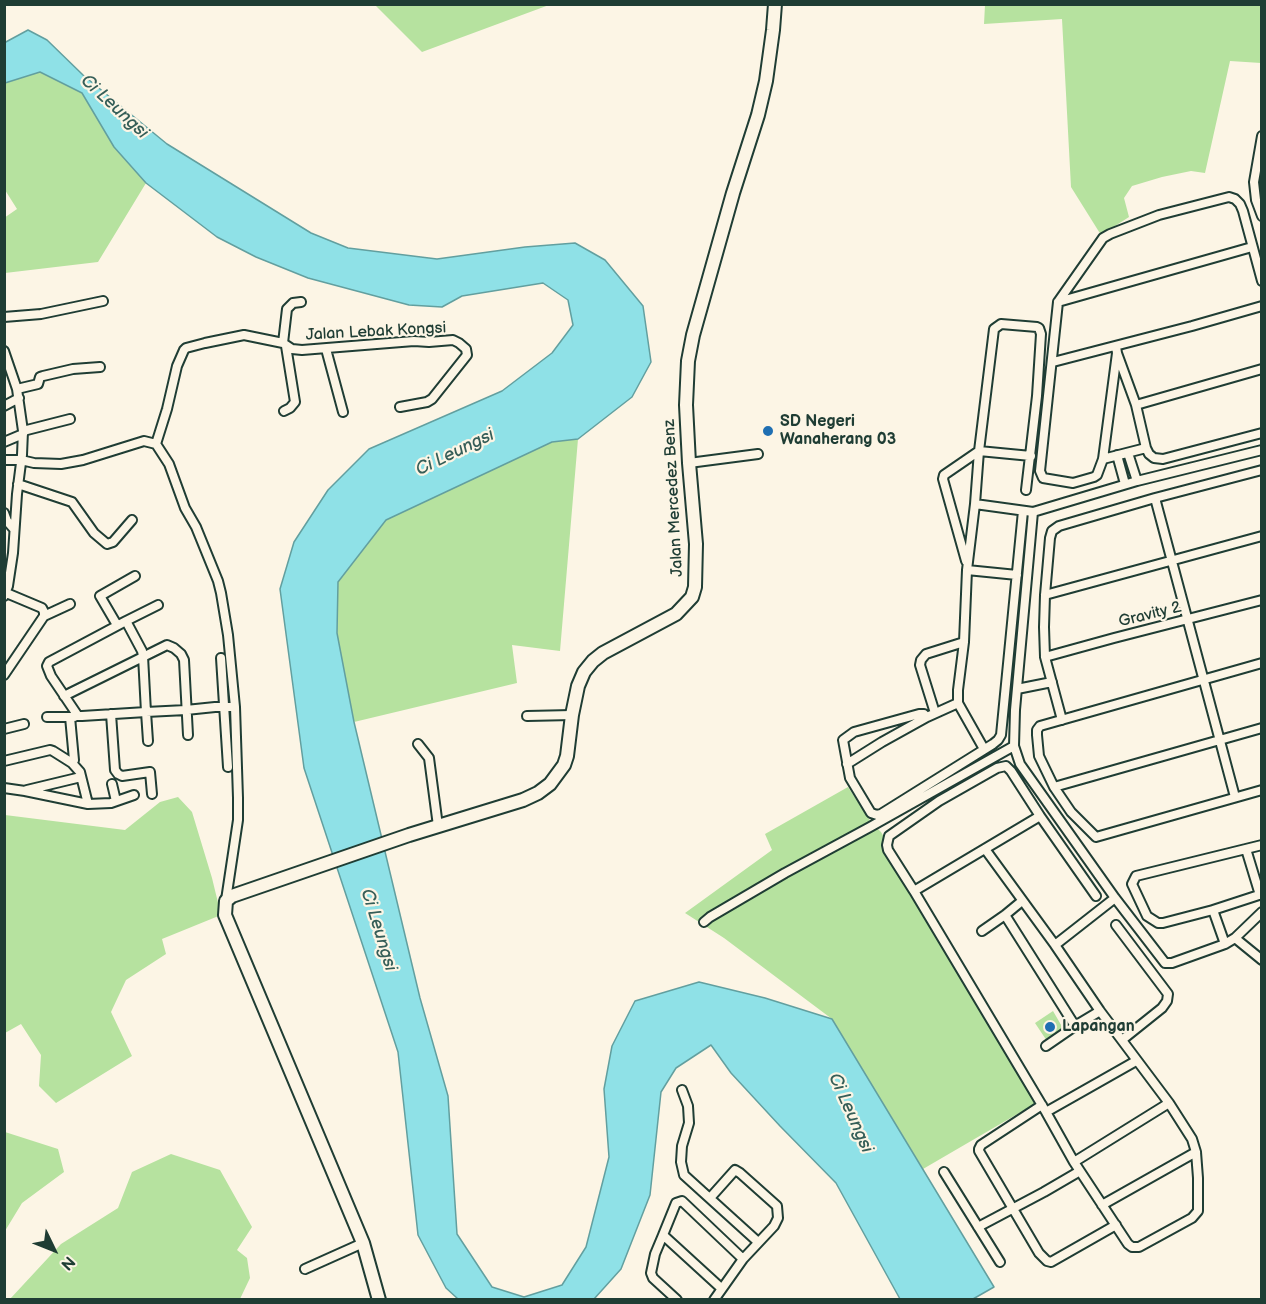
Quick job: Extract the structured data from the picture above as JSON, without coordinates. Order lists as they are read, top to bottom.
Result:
{
  "streets": {
    "main road": ["Jalan Mercedez Benz"],
    "street": ["Jalan Lebak Kongsi", "Gravity 2"]
  },
  "water": ["Ci Leungsi"],
  "places": ["SD Negeri Wanaherang 03", "Lapangan"],
  "north": "bottom right"
}
